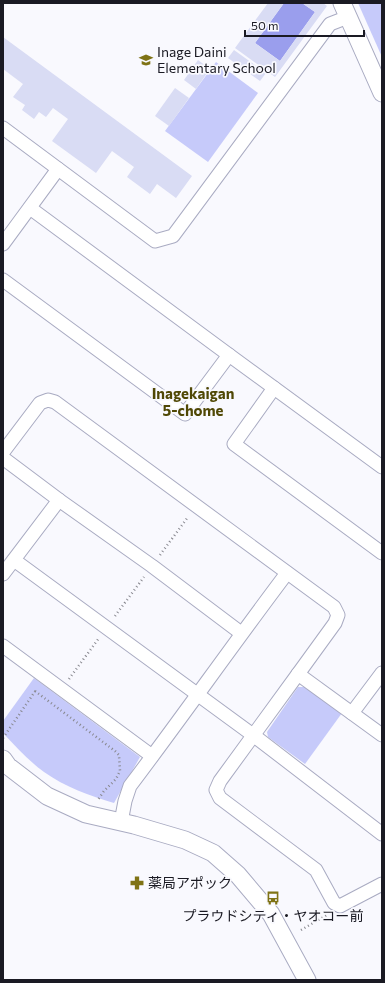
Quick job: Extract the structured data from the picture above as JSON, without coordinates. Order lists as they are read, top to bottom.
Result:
{
  "districts": ["Inagekaigan 5-chome"],
  "places": {
    "school or university": ["Inage Daini Elementary School"],
    "pharmacy": ["薬局アポック"],
    "bus stop": ["プラウドシティ・ヤオコー前"]
  },
  "scale_bar": "50 m"
}
